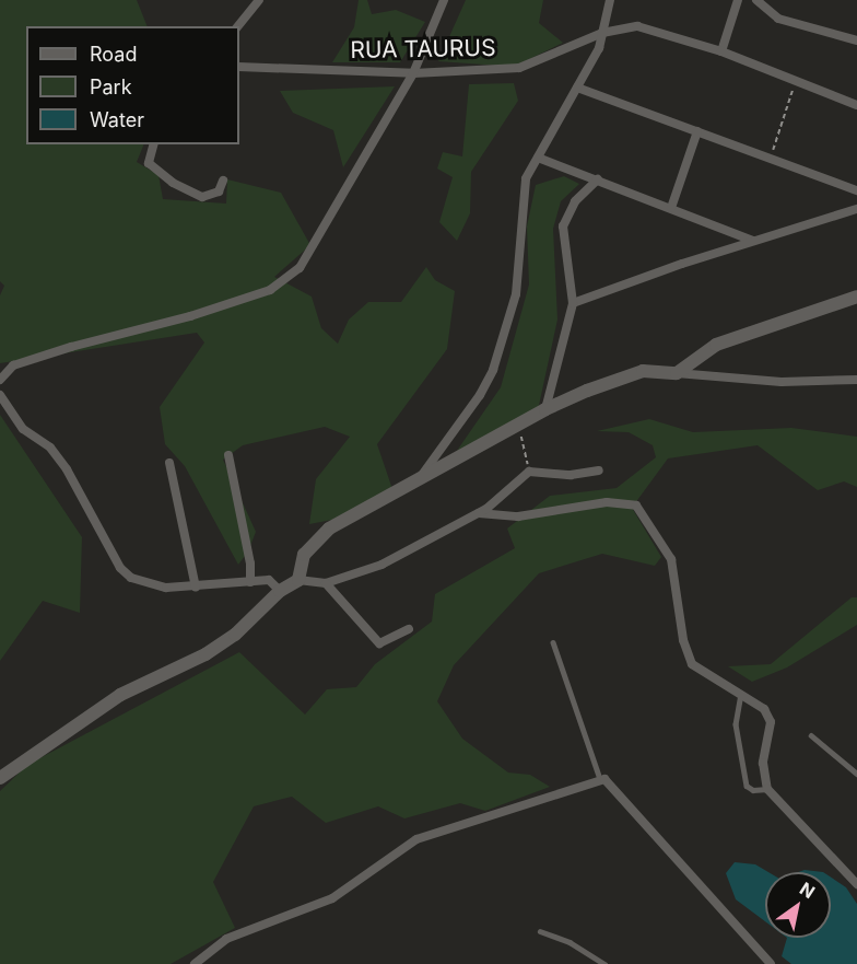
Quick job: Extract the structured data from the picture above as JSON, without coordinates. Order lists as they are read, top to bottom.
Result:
{
  "streets": {
    "street": ["RUA TAURUS"]
  },
  "legend": ["Road", "Park", "Water"],
  "north": "top right"
}
